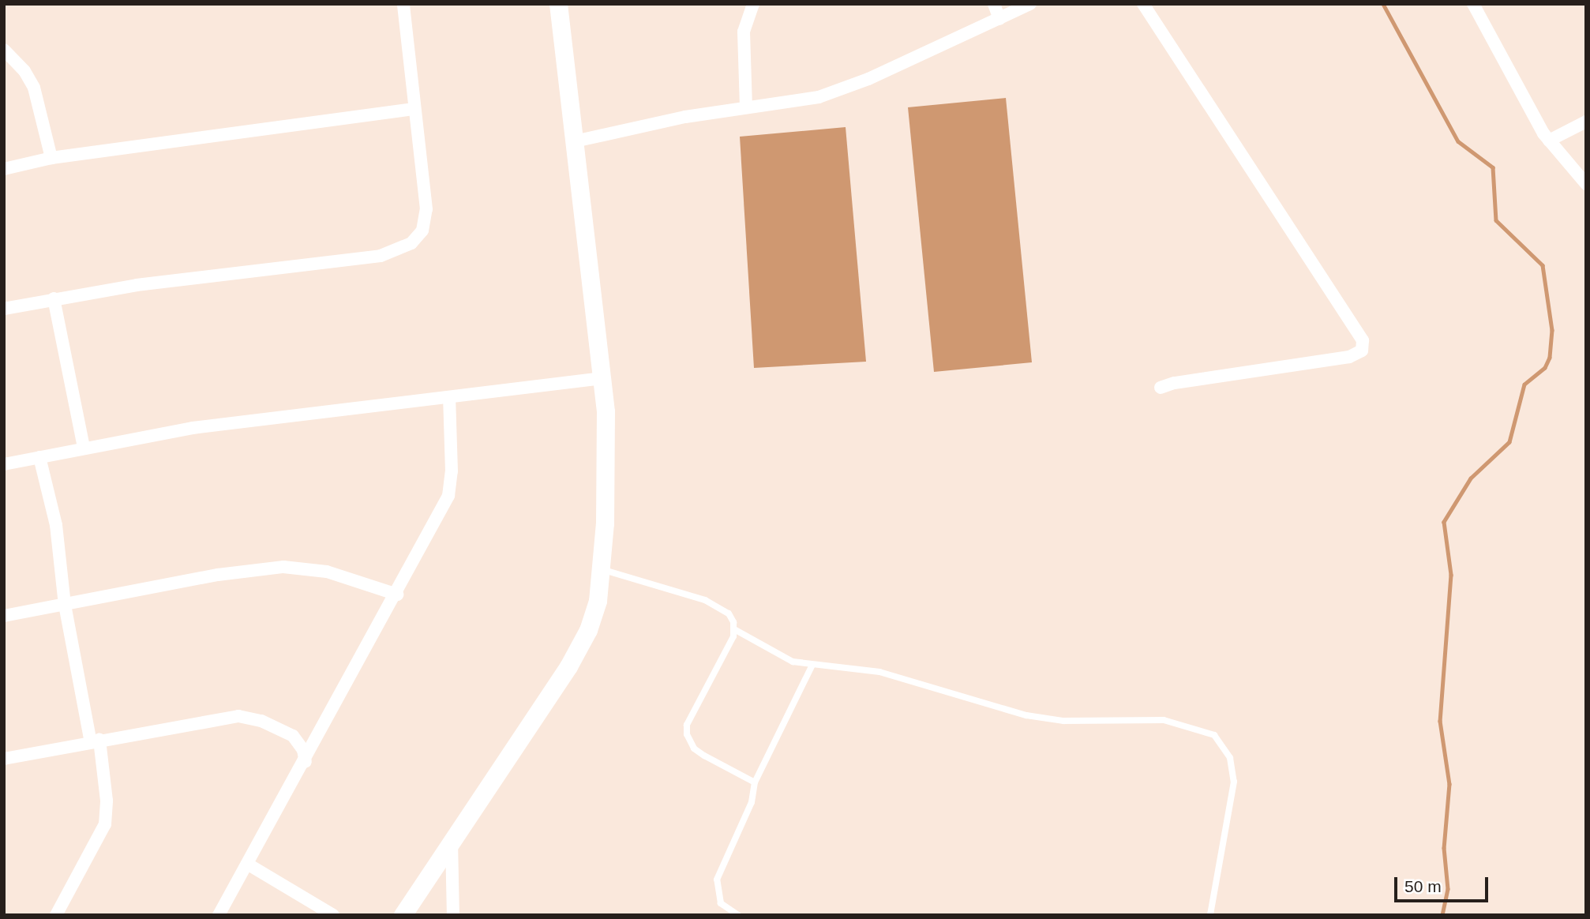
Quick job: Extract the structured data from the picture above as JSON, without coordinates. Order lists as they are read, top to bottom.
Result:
{
  "scale_bar": "50 m"
}
